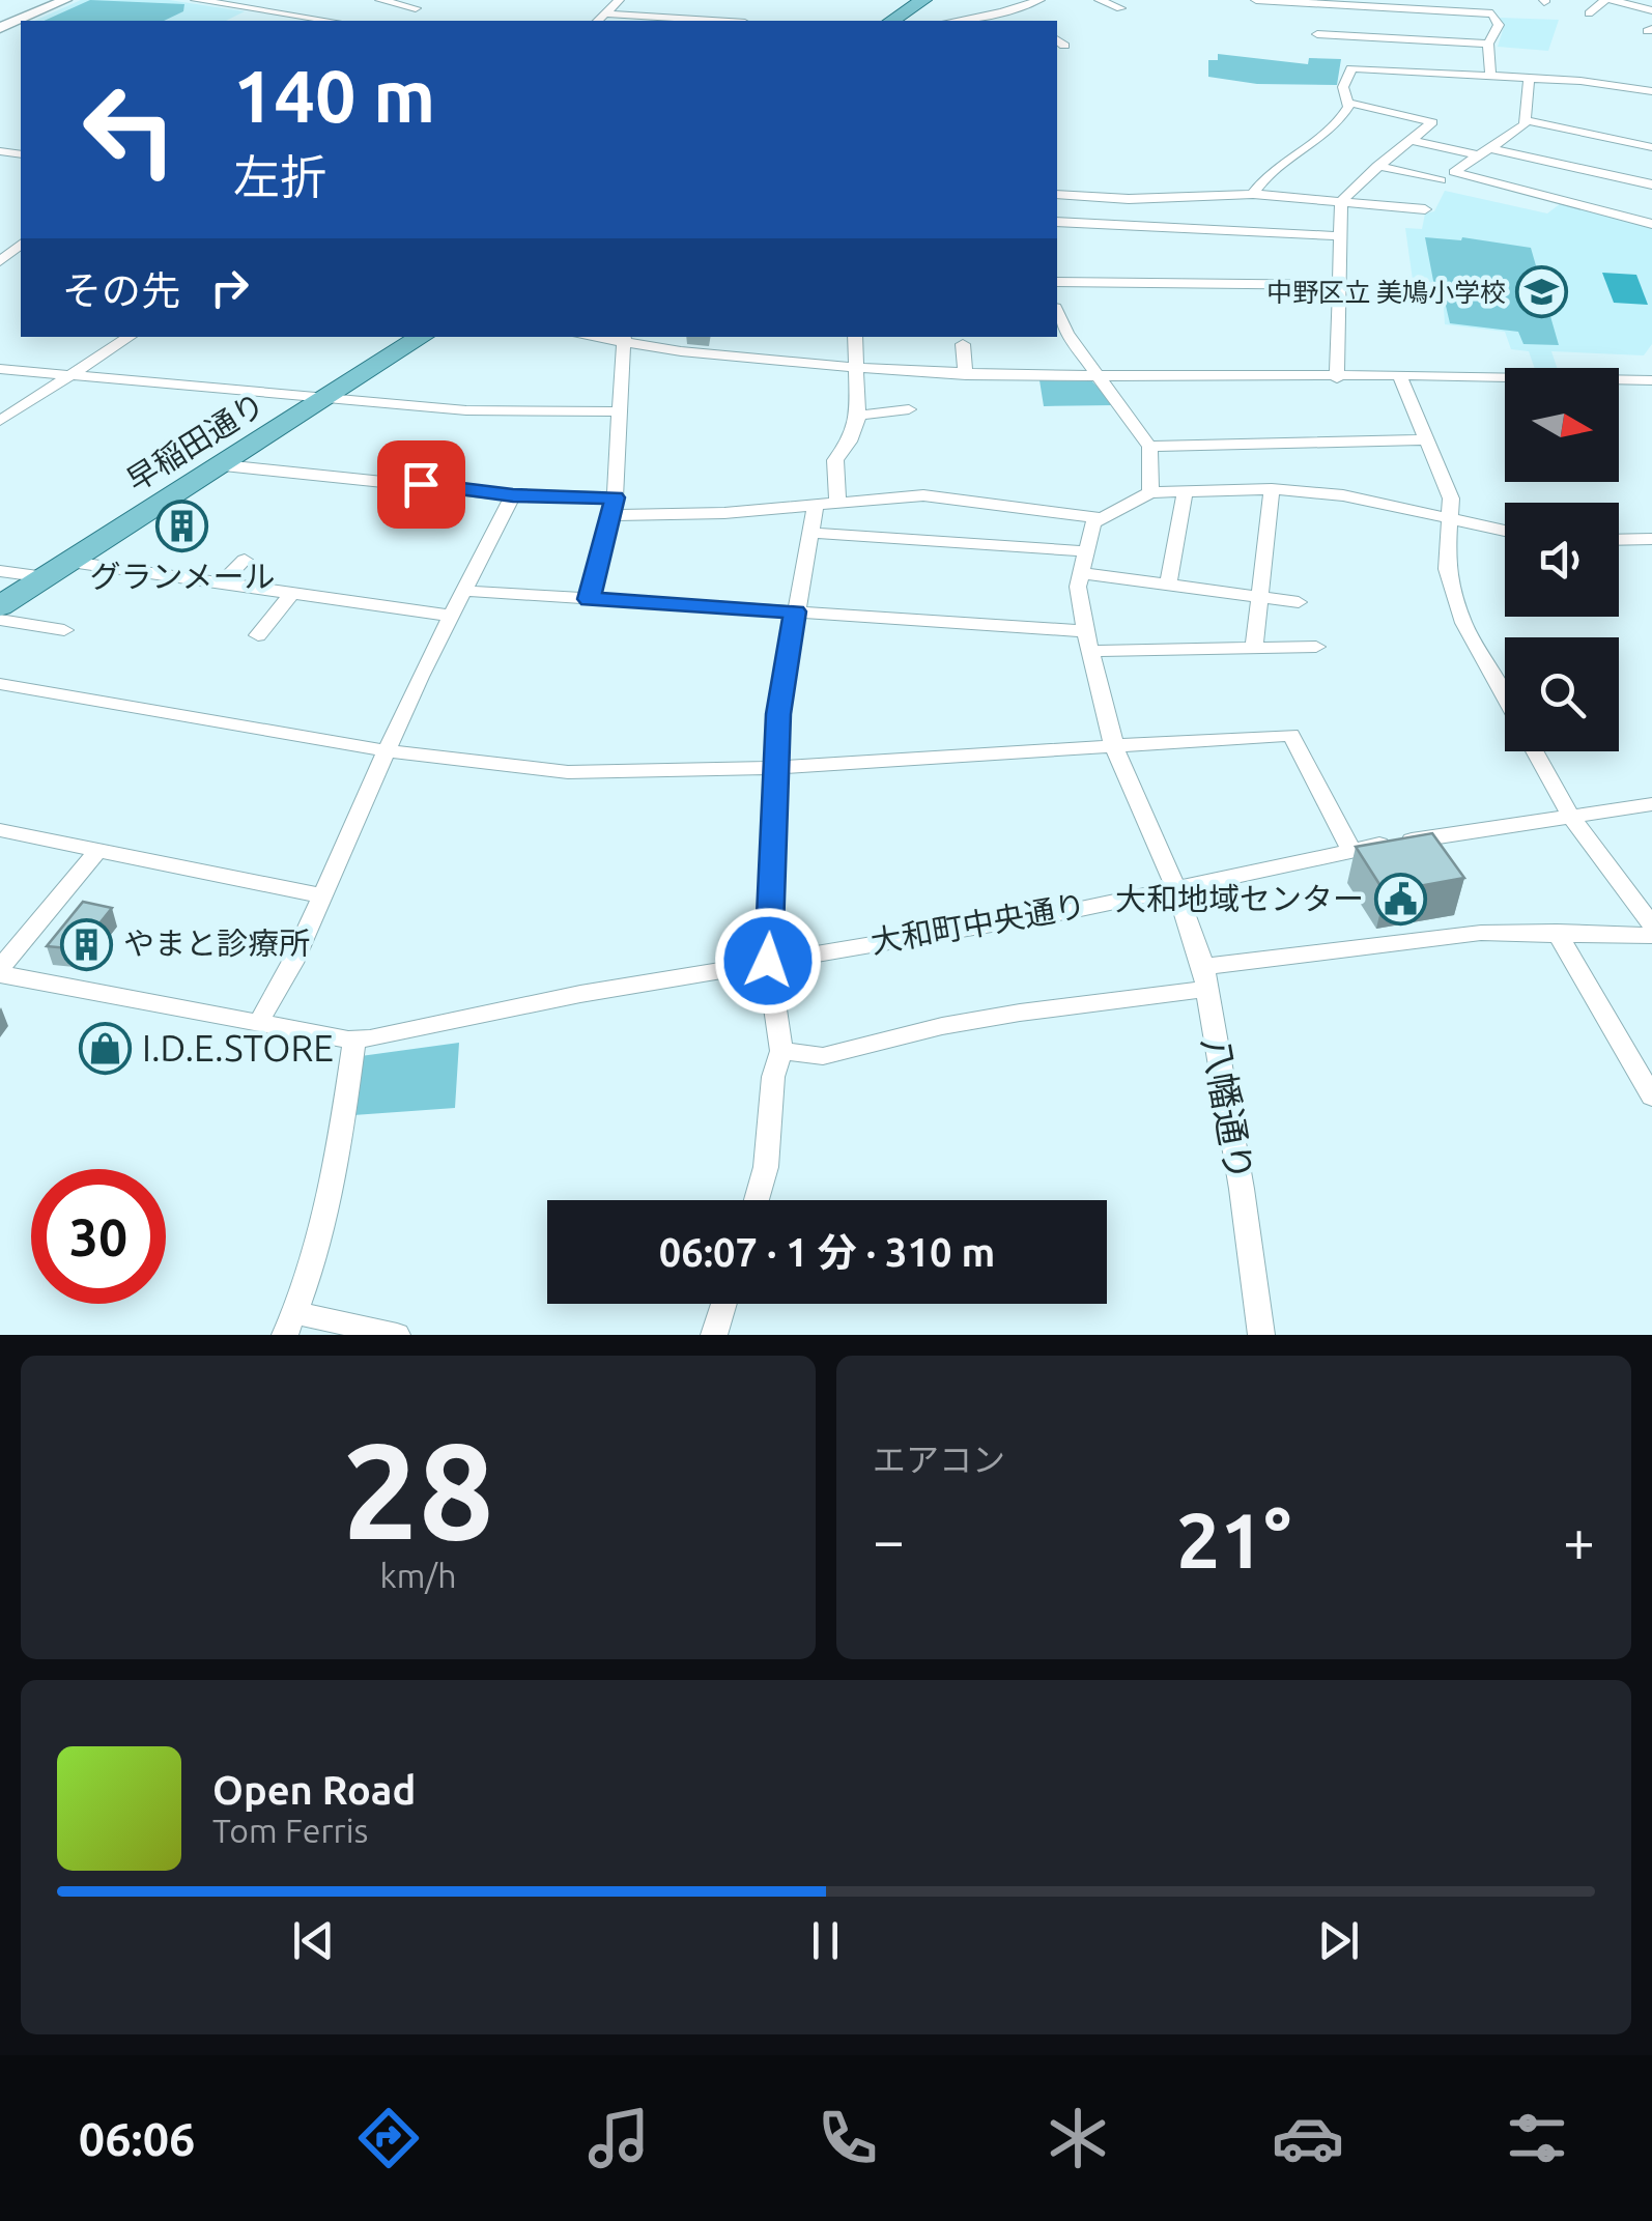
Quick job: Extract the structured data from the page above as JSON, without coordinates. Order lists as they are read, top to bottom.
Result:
{
  "streets": {
    "main road": ["早稲田通り"],
    "street": ["大和町中央通り", "八幡通り"]
  },
  "crossings": [
    ["大和町中央通り", "八幡通り"]
  ],
  "places": {
    "school or university": ["中野区立 美鳩小学校"],
    "building": ["グランメール", "やまと診療所"],
    "public building": ["大和地域センター"],
    "shop": ["I.D.E.STORE"]
  },
  "north": "right",
  "page": {
    "turn": ["140 m", "左折"],
    "then": "その先",
    "limit": "30",
    "trip": "06:07 · 1 分 · 310 m",
    "tile": [
      ["28", "km/h"],
      "エアコン"
    ],
    "heat": ["−", "21°", "+"],
    "song": ["Open Road", "Tom Ferris"],
    "tabs": "06:06"
  }
}
